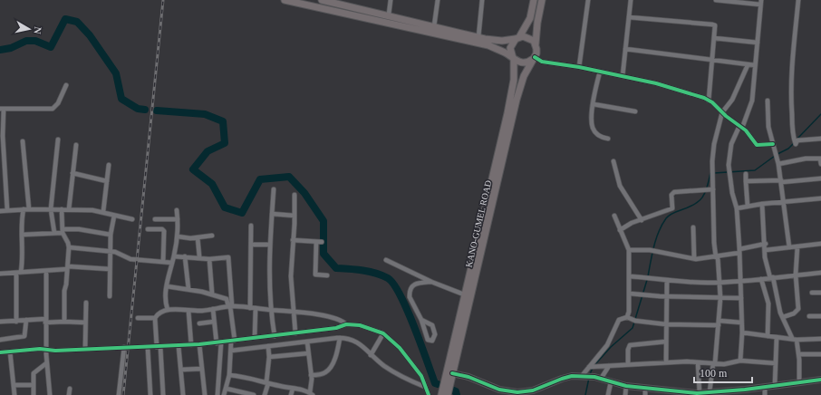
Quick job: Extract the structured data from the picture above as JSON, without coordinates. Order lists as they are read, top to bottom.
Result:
{
  "streets": {
    "main road": ["KANO-GUMEL ROAD"]
  },
  "scale_bar": "100 m",
  "north": "right"
}
